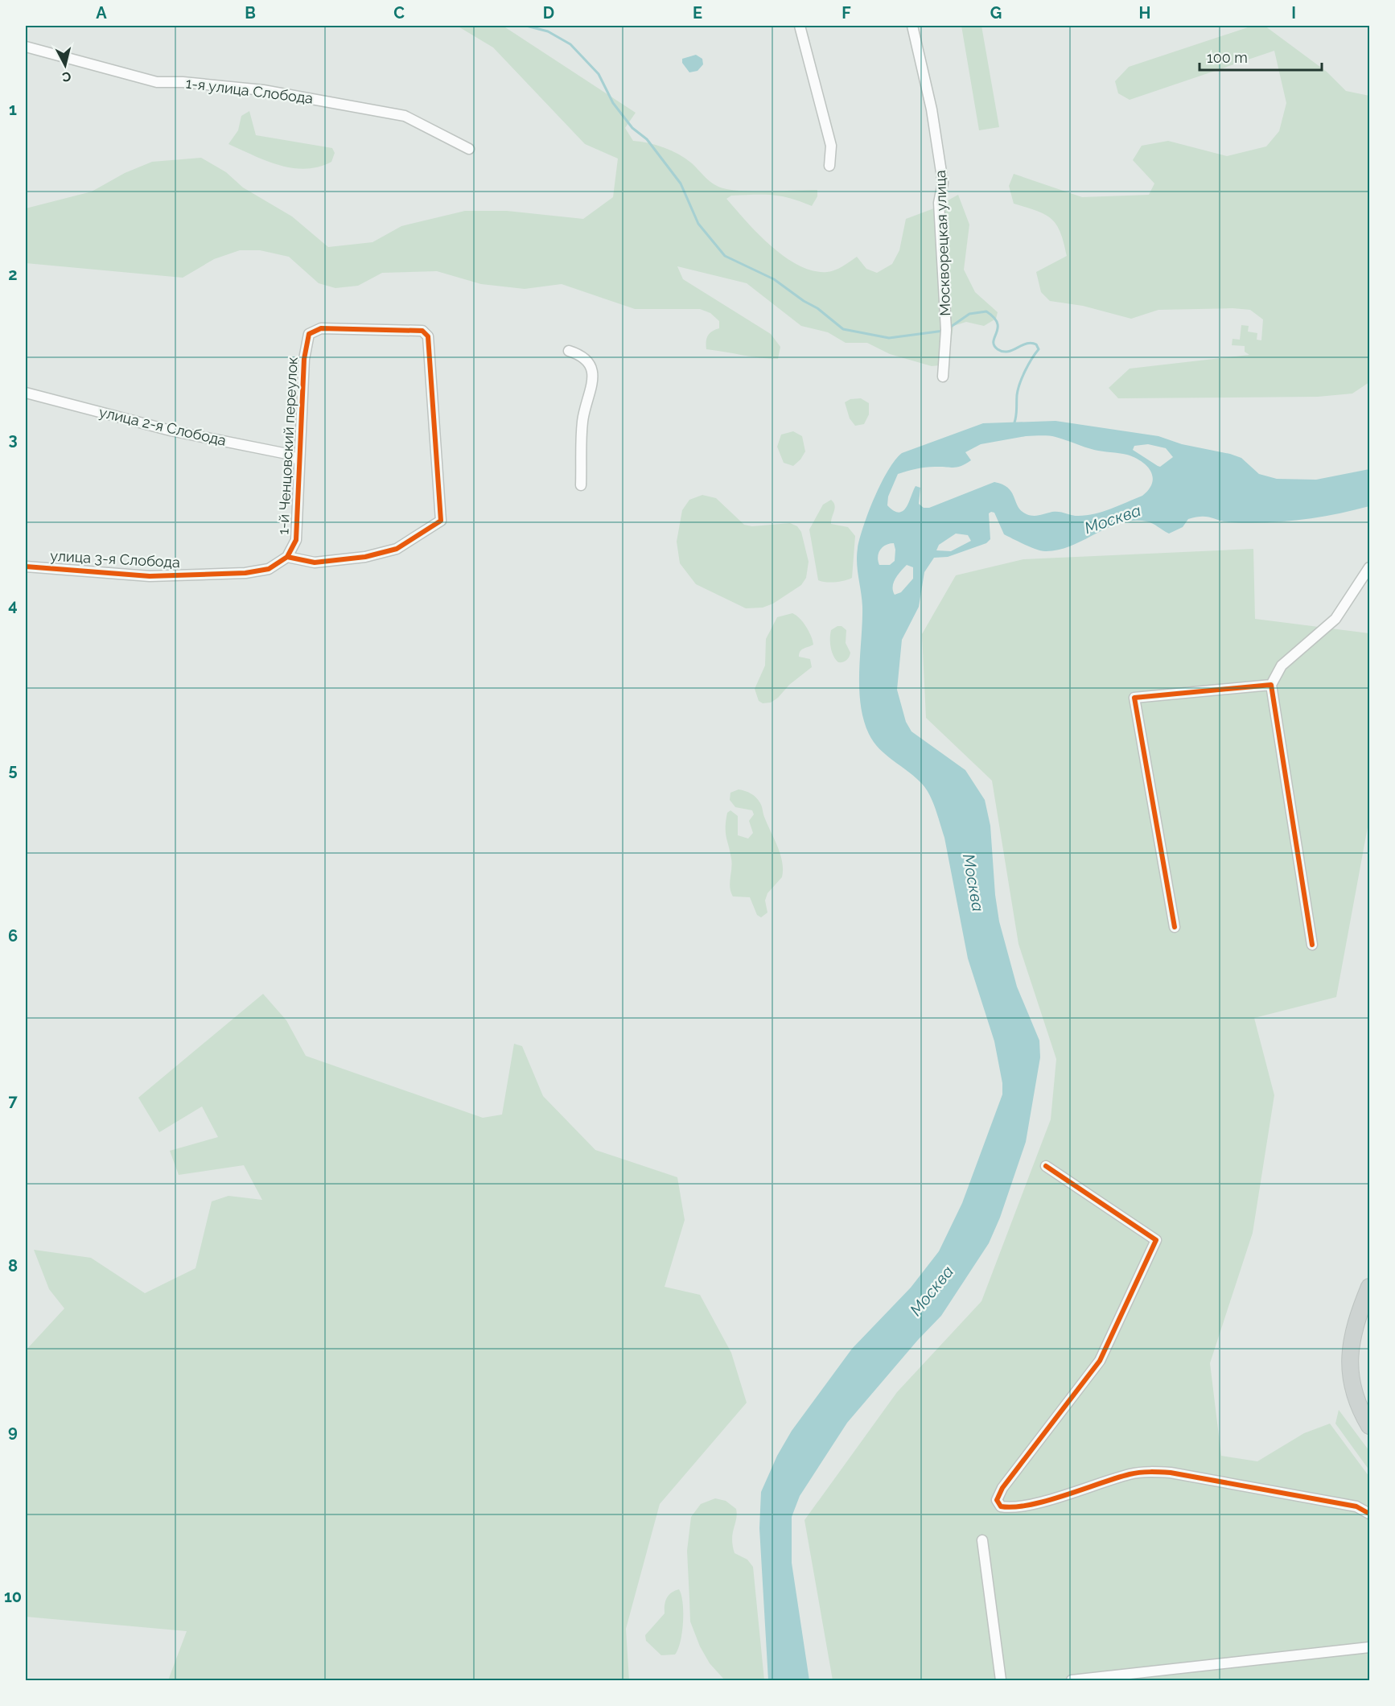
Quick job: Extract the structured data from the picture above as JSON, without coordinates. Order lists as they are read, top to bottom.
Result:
{
  "streets": {
    "street": [
      "1-я улица Слобода",
      "Москворецкая улица",
      "улица 2-я Слобода",
      "1-й Ченцовский переулок",
      "улица 3-я Слобода"
    ]
  },
  "crossings": [
    ["улица 2-я Слобода", "1-й Ченцовский переулок"],
    ["1-й Ченцовский переулок", "улица 3-я Слобода"]
  ],
  "water": ["Москва"],
  "scale_bar": "100 m",
  "north": "bottom",
  "grid": {
    "columns": [
      "A",
      "B",
      "C",
      "D",
      "E",
      "F",
      "G",
      "H",
      "I"
    ],
    "rows": [
      "1",
      "2",
      "3",
      "4",
      "5",
      "6",
      "7",
      "8",
      "9",
      "10"
    ]
  }
}
